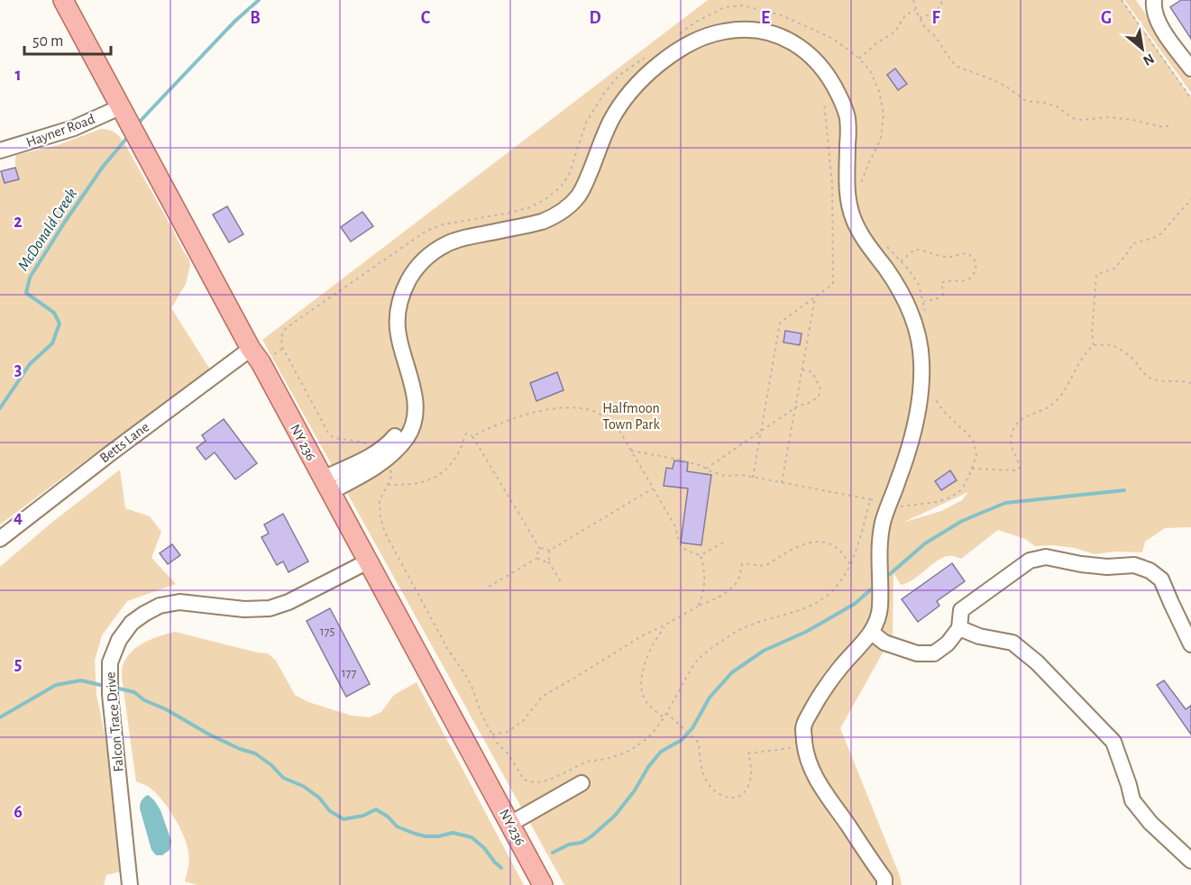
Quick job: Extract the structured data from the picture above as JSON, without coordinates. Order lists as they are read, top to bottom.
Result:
{
  "streets": {
    "main road": ["NY 236"],
    "street": ["Hayner Road", "Betts Lane", "Falcon Trace Drive"]
  },
  "crossings": [
    ["Hayner Road", "NY 236"],
    ["Betts Lane", "NY 236"],
    ["NY 236", "Falcon Trace Drive"]
  ],
  "water": ["McDonald Creek"],
  "parks": ["Halfmoon Town Park"],
  "house_numbers": ["175", "177"],
  "scale_bar": "50 m",
  "north": "bottom right",
  "grid": {
    "columns": [
      "B",
      "C",
      "D",
      "E",
      "F",
      "G"
    ],
    "rows": [
      "1",
      "2",
      "3",
      "4",
      "5",
      "6"
    ]
  }
}
